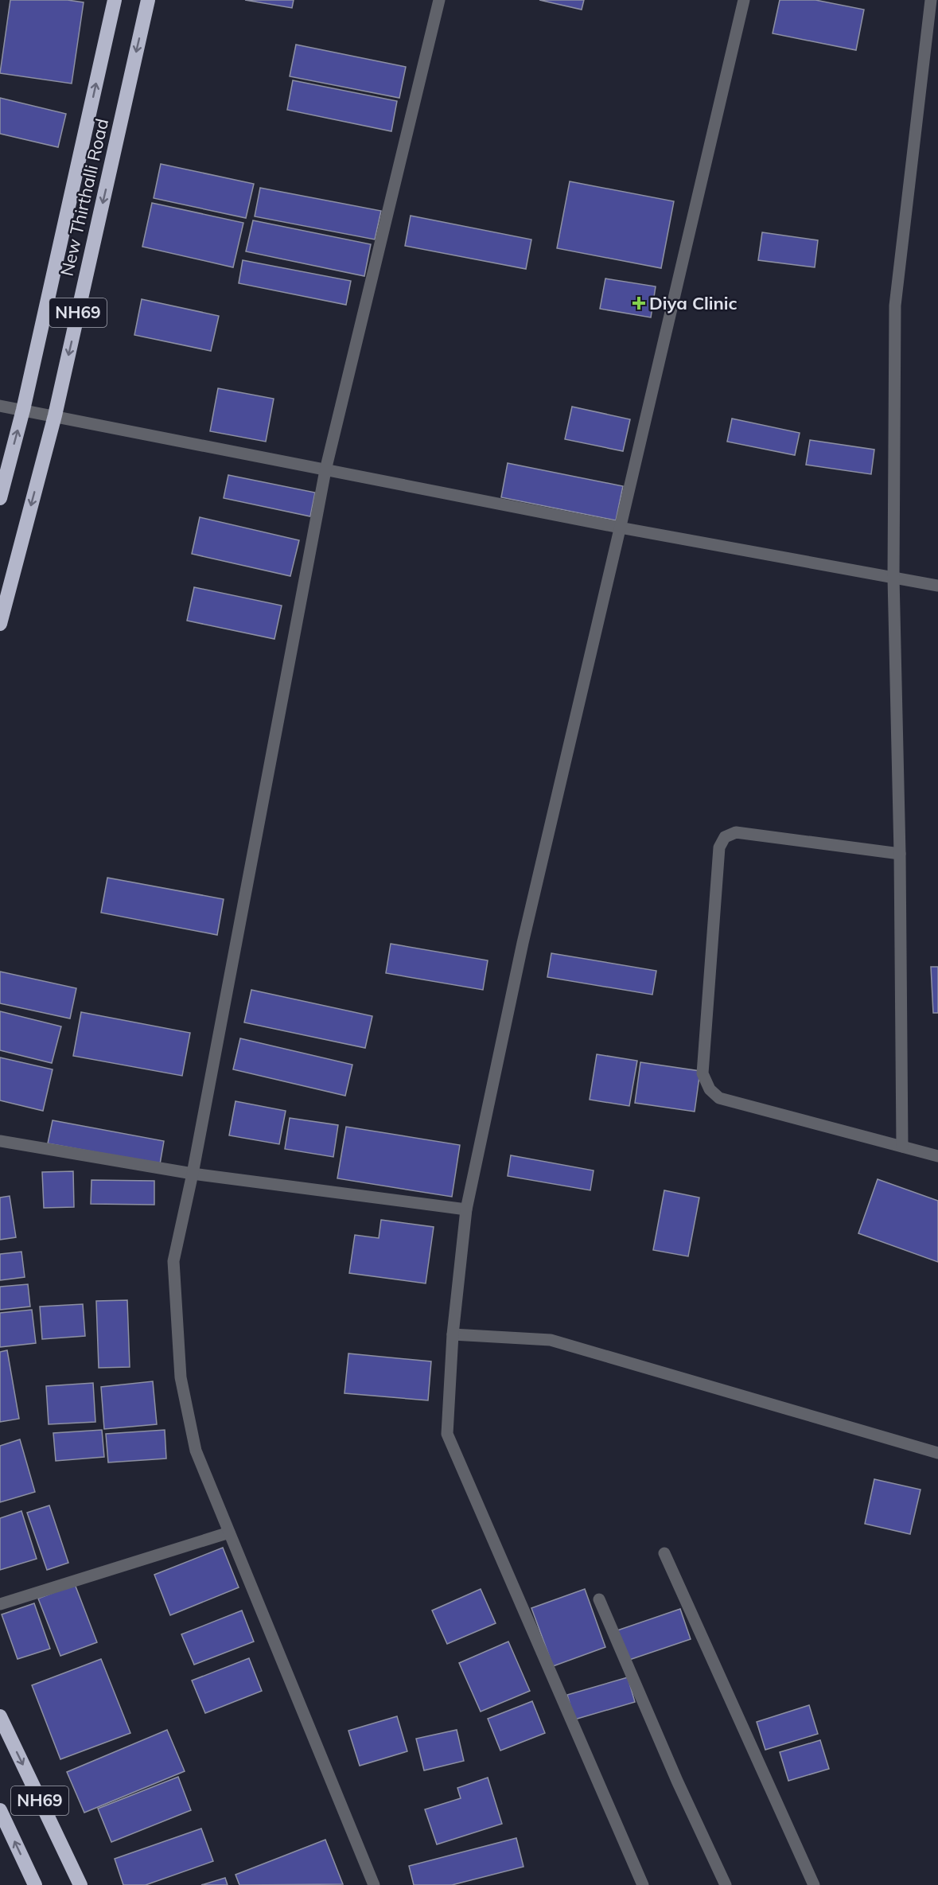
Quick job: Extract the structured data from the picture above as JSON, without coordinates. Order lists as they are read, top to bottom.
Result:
{
  "streets": {
    "highway": ["New Thirthalli Road", "NH69"]
  },
  "places": {
    "health": ["Diya Clinic"]
  }
}
